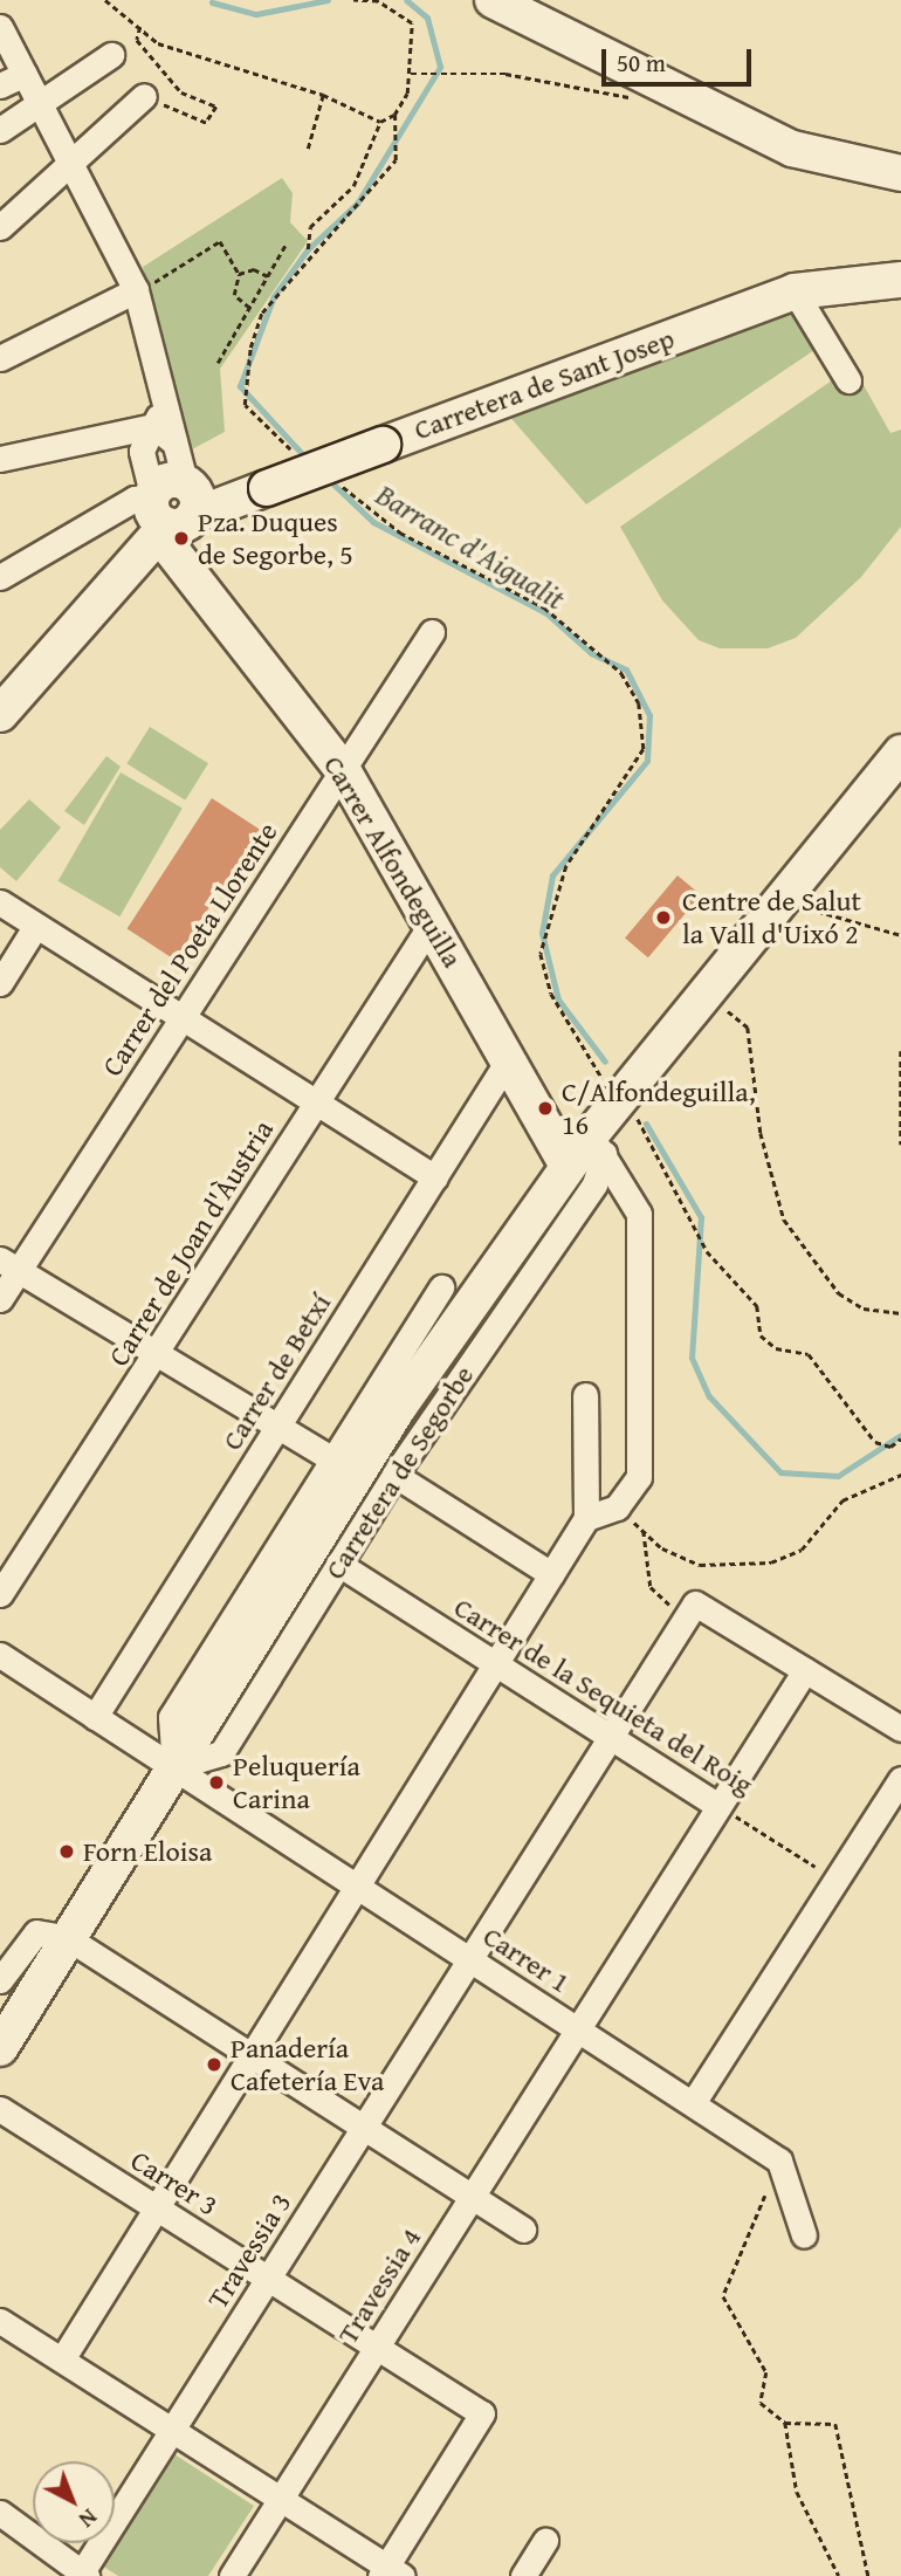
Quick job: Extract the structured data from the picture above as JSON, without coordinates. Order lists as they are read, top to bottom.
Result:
{
  "streets": {
    "street": [
      "Carretera de Sant Josep",
      "Carrer Alfondeguilla",
      "Carrer del Poeta Llorente",
      "Carrer de Joan d'Àustria",
      "Carrer de Betxí",
      "Carretera de Segorbe",
      "Carrer de la Sequieta del Roig",
      "Carrer 1",
      "Carrer 3",
      "Travessia 3",
      "Travessia 4"
    ]
  },
  "crossings": [
    ["Carretera de Sant Josep", "Carrer Alfondeguilla"],
    ["Carrer Alfondeguilla", "Carrer del Poeta Llorente"],
    ["Carrer Alfondeguilla", "Carrer de Joan d'Àustria"],
    ["Carrer Alfondeguilla", "Carrer de Betxí"],
    ["Carrer Alfondeguilla", "Carretera de Segorbe"],
    ["Carrer de Betxí", "Carrer 1"],
    ["Carretera de Segorbe", "Carrer de la Sequieta del Roig"],
    ["Carretera de Segorbe", "Carrer 1"],
    ["Carrer de la Sequieta del Roig", "Travessia 3"],
    ["Carrer de la Sequieta del Roig", "Travessia 4"],
    ["Carrer 1", "Travessia 3"],
    ["Carrer 1", "Travessia 4"],
    ["Carrer 3", "Travessia 3"],
    ["Carrer 3", "Travessia 4"]
  ],
  "water": ["Barranc d'Aigualit"],
  "places": [
    "Pza. Duques de Segorbe, 5",
    "Centre de Salut la Vall d'Uixó 2",
    "C/Alfondeguilla, 16",
    "Peluquería Carina",
    "Forn Eloisa",
    "Panadería Cafetería Eva"
  ],
  "scale_bar": "50 m",
  "north": "bottom right"
}
